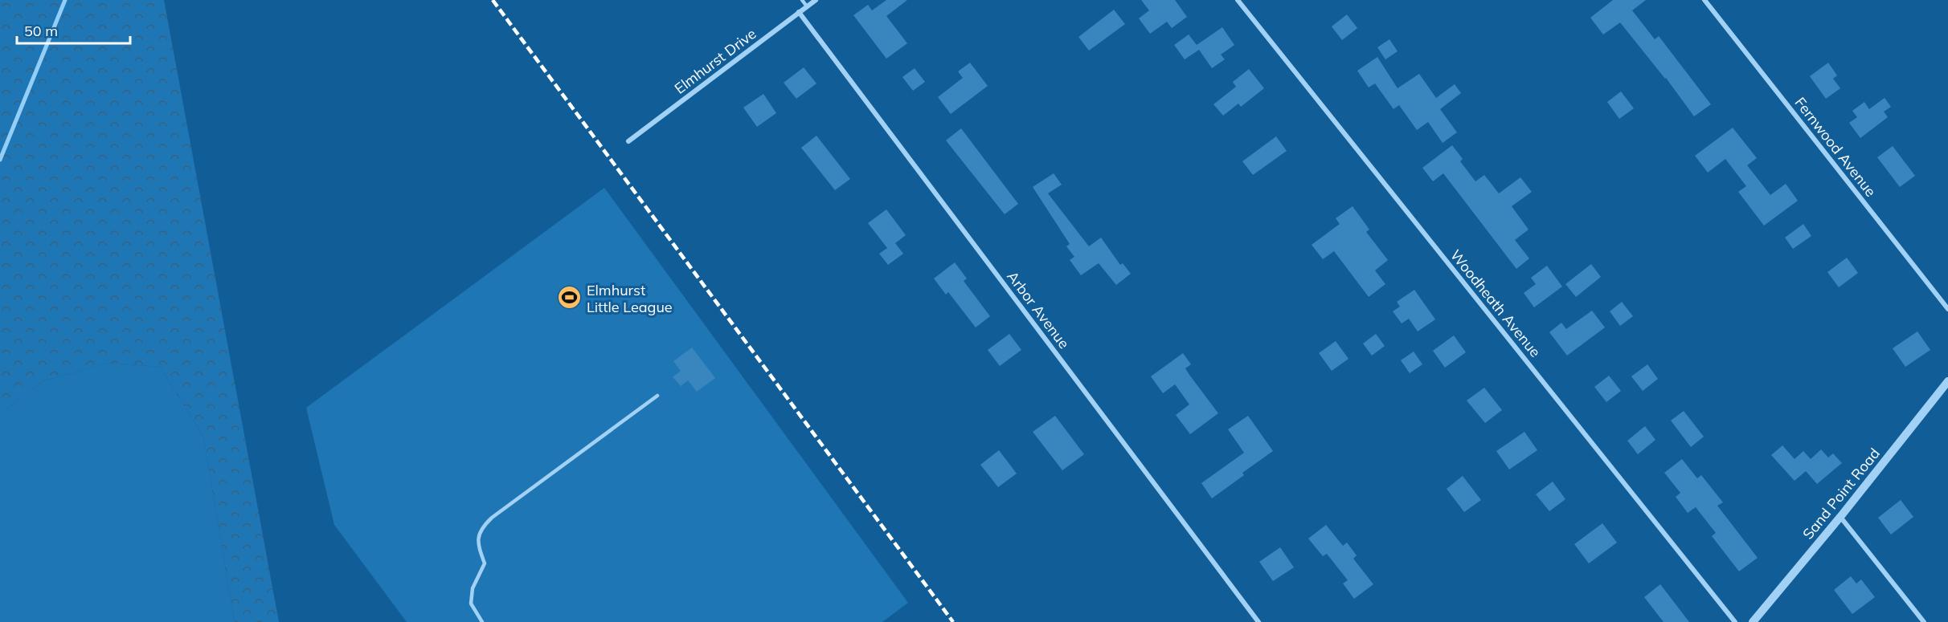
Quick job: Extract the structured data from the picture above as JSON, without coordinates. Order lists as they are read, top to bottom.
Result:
{
  "streets": {
    "street": [
      "Elmhurst Drive",
      "Fernwood Avenue",
      "Woodheath Avenue",
      "Arbor Avenue",
      "Sand Point Road"
    ]
  },
  "crossings": [
    ["Elmhurst Drive", "Arbor Avenue"]
  ],
  "places": {
    "sports": ["Elmhurst Little League"]
  },
  "scale_bar": "50 m"
}
